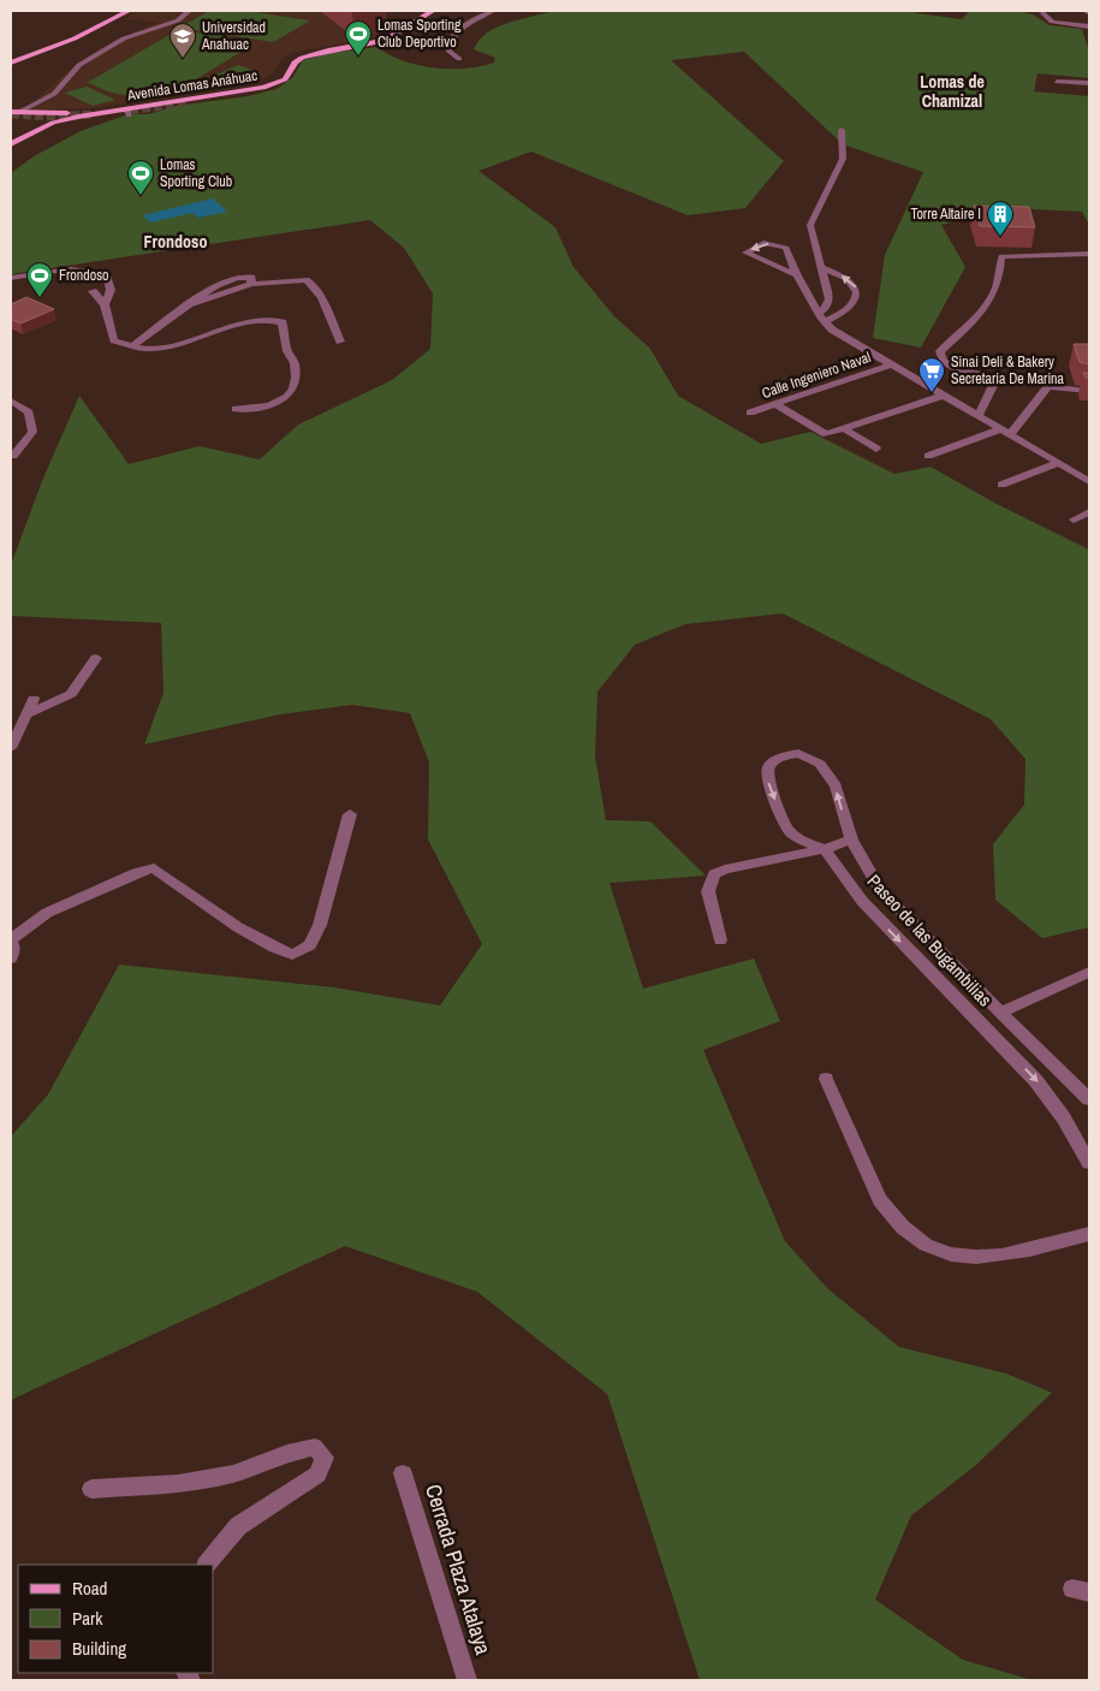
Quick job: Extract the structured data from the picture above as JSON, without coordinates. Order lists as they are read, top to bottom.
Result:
{
  "streets": {
    "main road": ["Avenida Lomas Anáhuac"],
    "street": ["Calle Ingeniero Naval", "Paseo de las Bugambilias", "Cerrada Plaza Atalaya"]
  },
  "districts": ["Lomas de Chamizal", "Frondoso"],
  "places": {
    "sports": ["Lomas Sporting Club Deportivo", "Lomas Sporting Club", "Frondoso"],
    "school or university": ["Universidad Anahuac"],
    "building": ["Torre Altaire I"],
    "supermarket": ["Sinai Deli & Bakery Secretaria De Marina"]
  },
  "legend": ["Road", "Park", "Building"]
}
